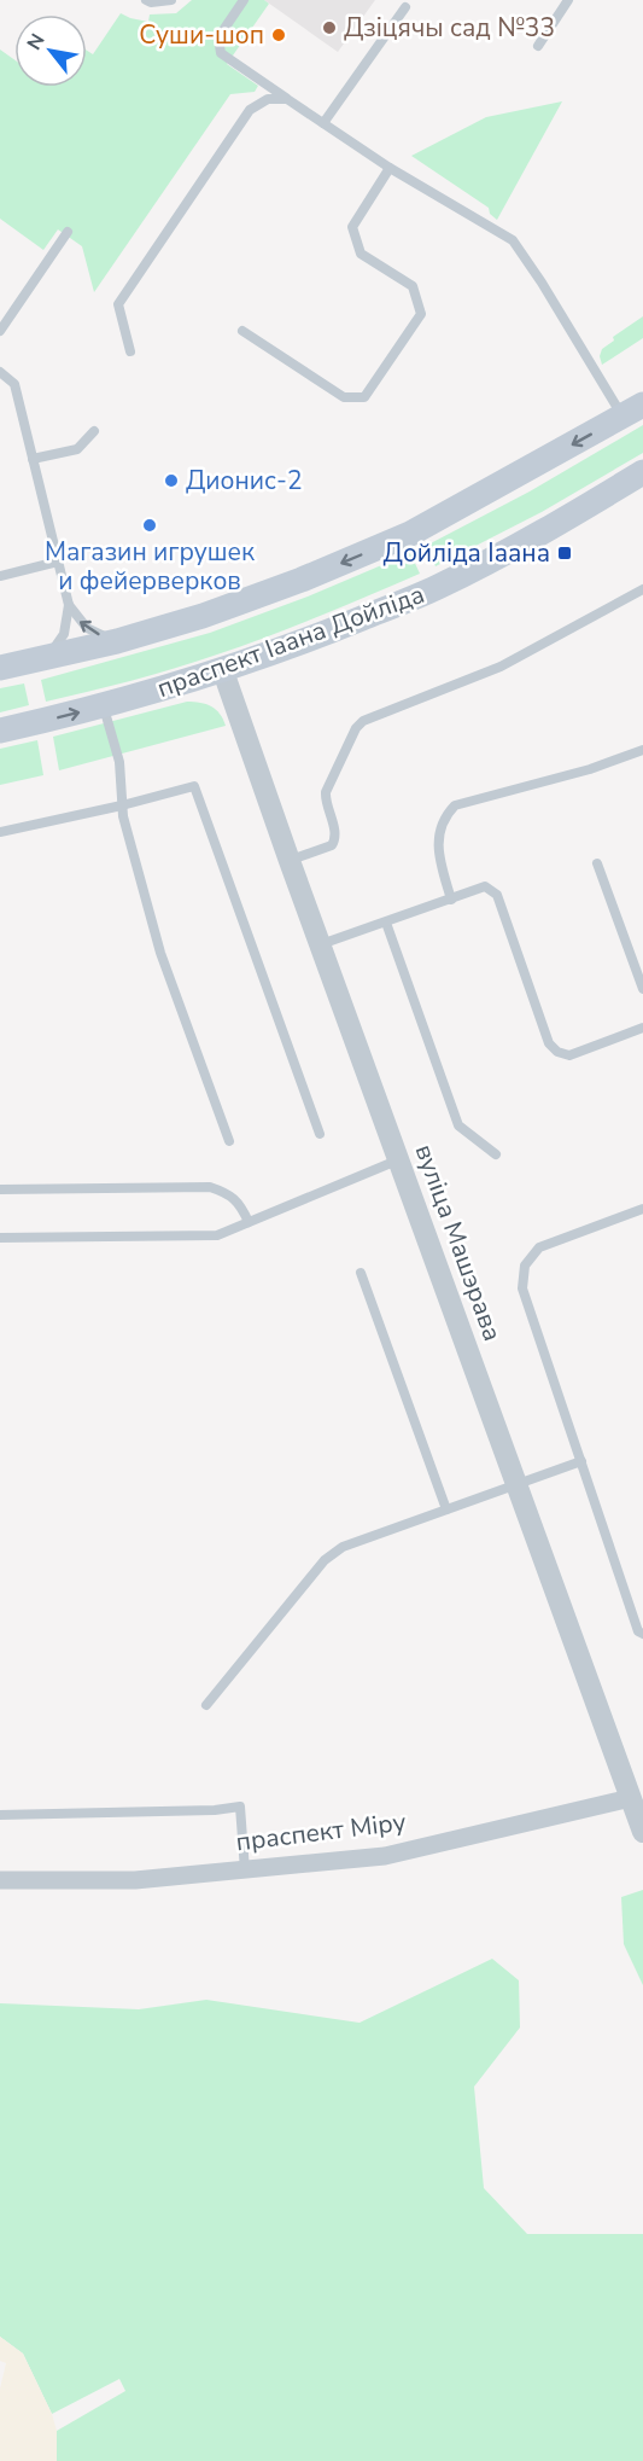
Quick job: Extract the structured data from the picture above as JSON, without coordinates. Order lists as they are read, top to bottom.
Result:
{
  "streets": {
    "main road": ["праспект Іаана Дойліда"],
    "street": ["вуліца Машэрава", "праспект Міру"]
  },
  "crossings": [
    ["праспект Іаана Дойліда", "вуліца Машэрава"],
    ["вуліца Машэрава", "праспект Міру"]
  ],
  "places": {
    "other": [
      "Дзіцячы сад №33",
      "Суши-шоп",
      "Дионис-2",
      "Магазин игрушек и фейерверков"
    ],
    "transit": ["Дойліда Іаана"]
  },
  "north": "top left"
}
